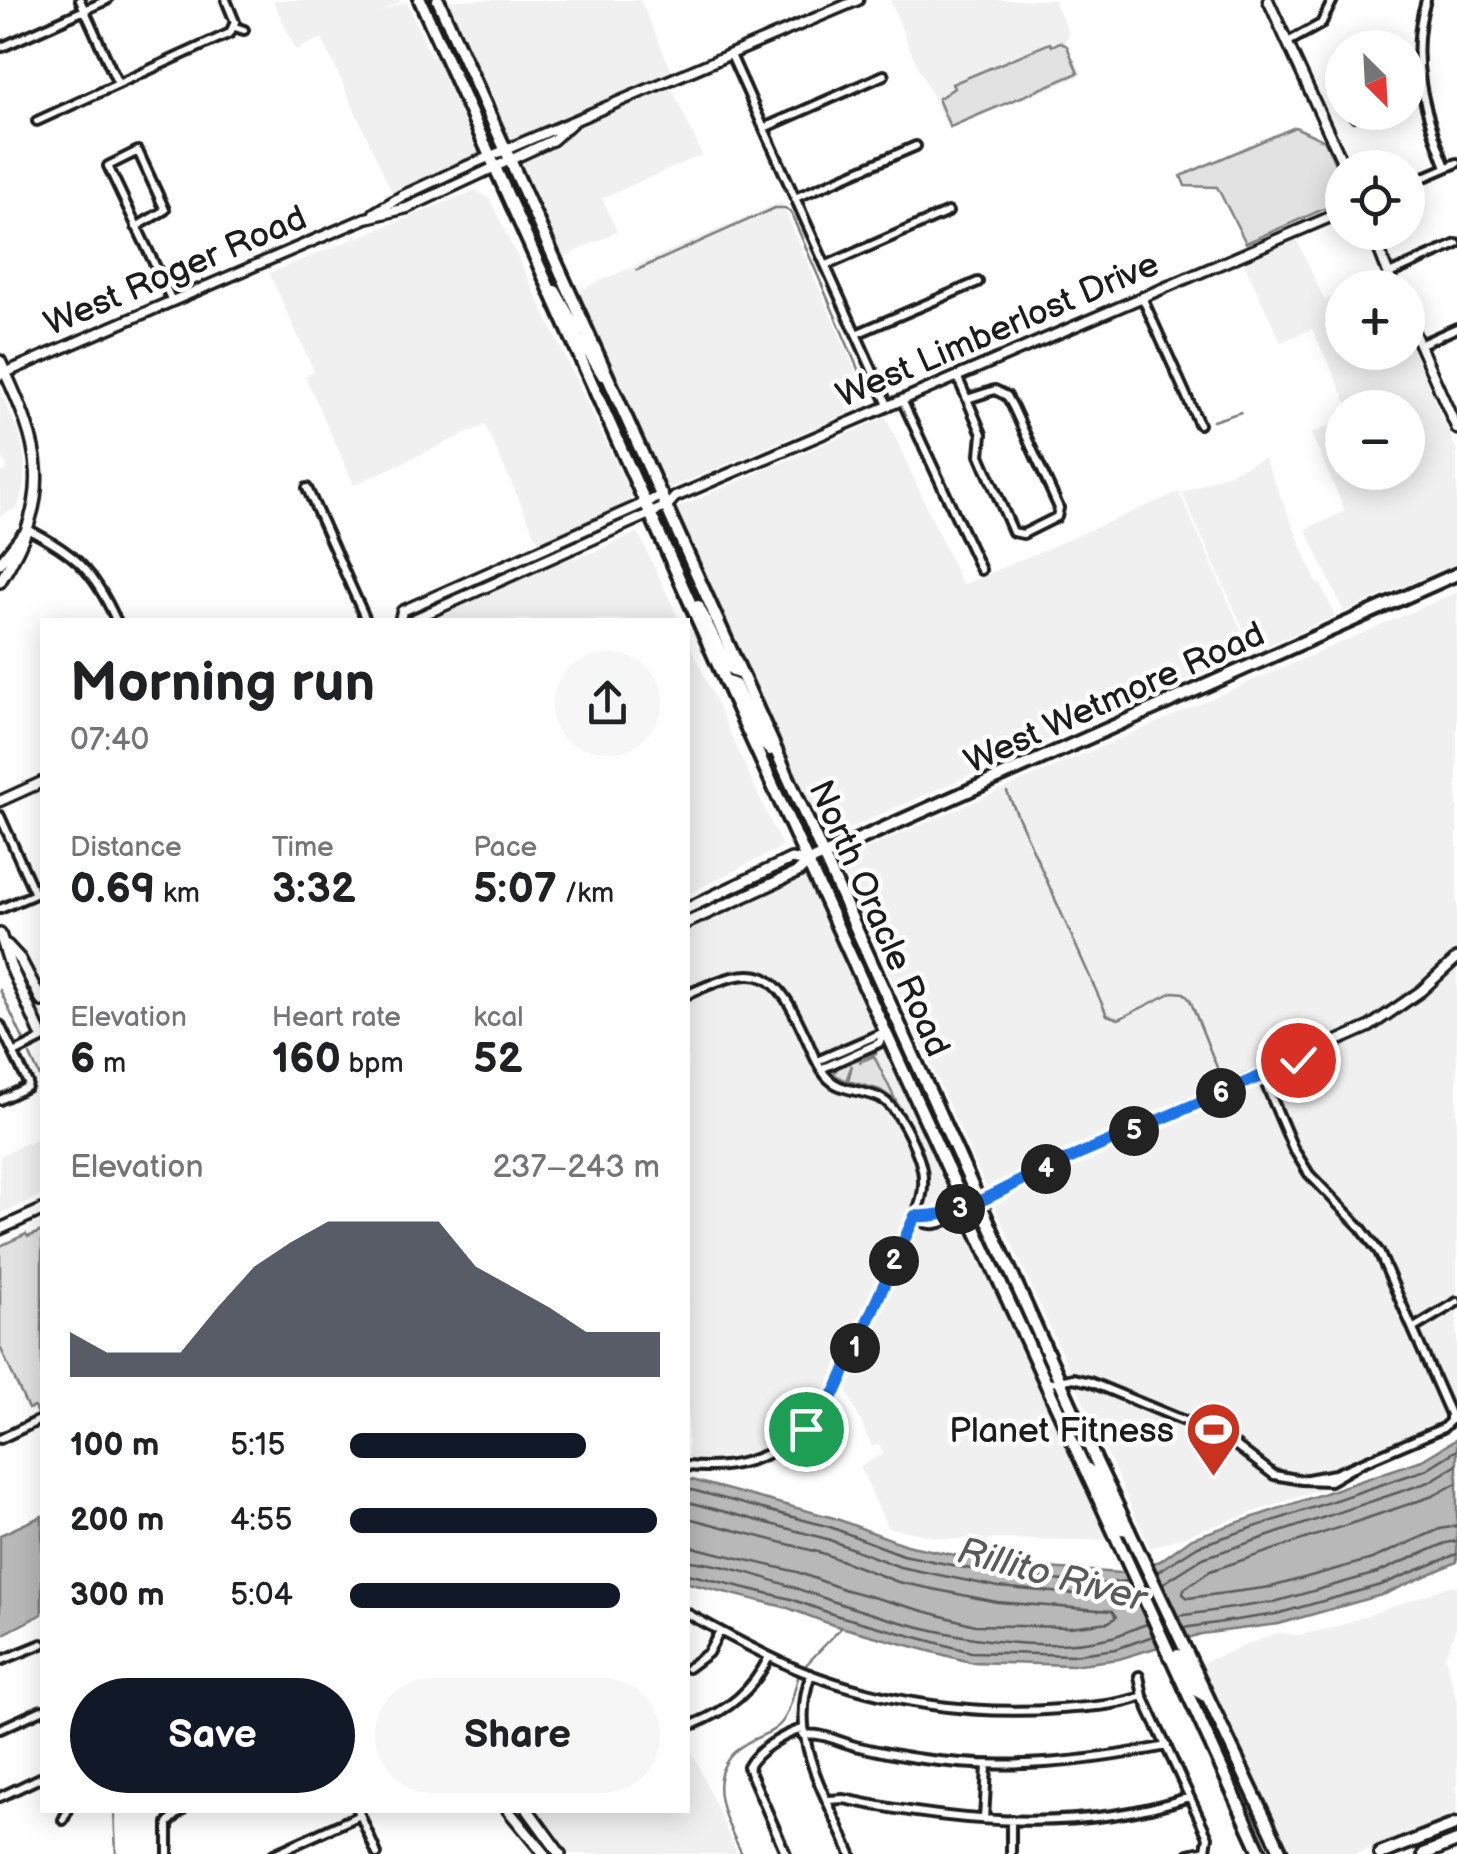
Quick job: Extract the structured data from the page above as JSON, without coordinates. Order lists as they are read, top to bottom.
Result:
{
  "streets": {
    "main road": ["West Wetmore Road", "North Oracle Road"],
    "street": ["West Roger Road", "West Limberlost Drive"]
  },
  "crossings": [
    ["West Roger Road", "North Oracle Road"],
    ["West Limberlost Drive", "North Oracle Road"],
    ["West Wetmore Road", "North Oracle Road"]
  ],
  "water": ["Rillito River"],
  "places": {
    "sports": ["Planet Fitness"]
  },
  "north": "bottom right",
  "page": {
    "map_buttons": ["+", "−"],
    "heading": ["Morning run", "07:40"],
    "stats": [
      ["Distance", "0.69 km"],
      ["Time", "3:32"],
      ["Pace", "5:07 /km"],
      ["Elevation", "6 m"],
      ["Heart rate", "160 bpm"],
      ["kcal", "52"]
    ],
    "pins": [
      "6",
      "5",
      "4",
      "3",
      "2",
      "1"
    ],
    "chart": ["Elevation", "237–243 m"],
    "list": [
      {
        "name": "100 m",
        "note": "5:15"
      },
      {
        "name": "200 m",
        "note": "4:55"
      },
      {
        "name": "300 m",
        "note": "5:04"
      }
    ],
    "buttons": ["Save", "Share"]
  }
}
